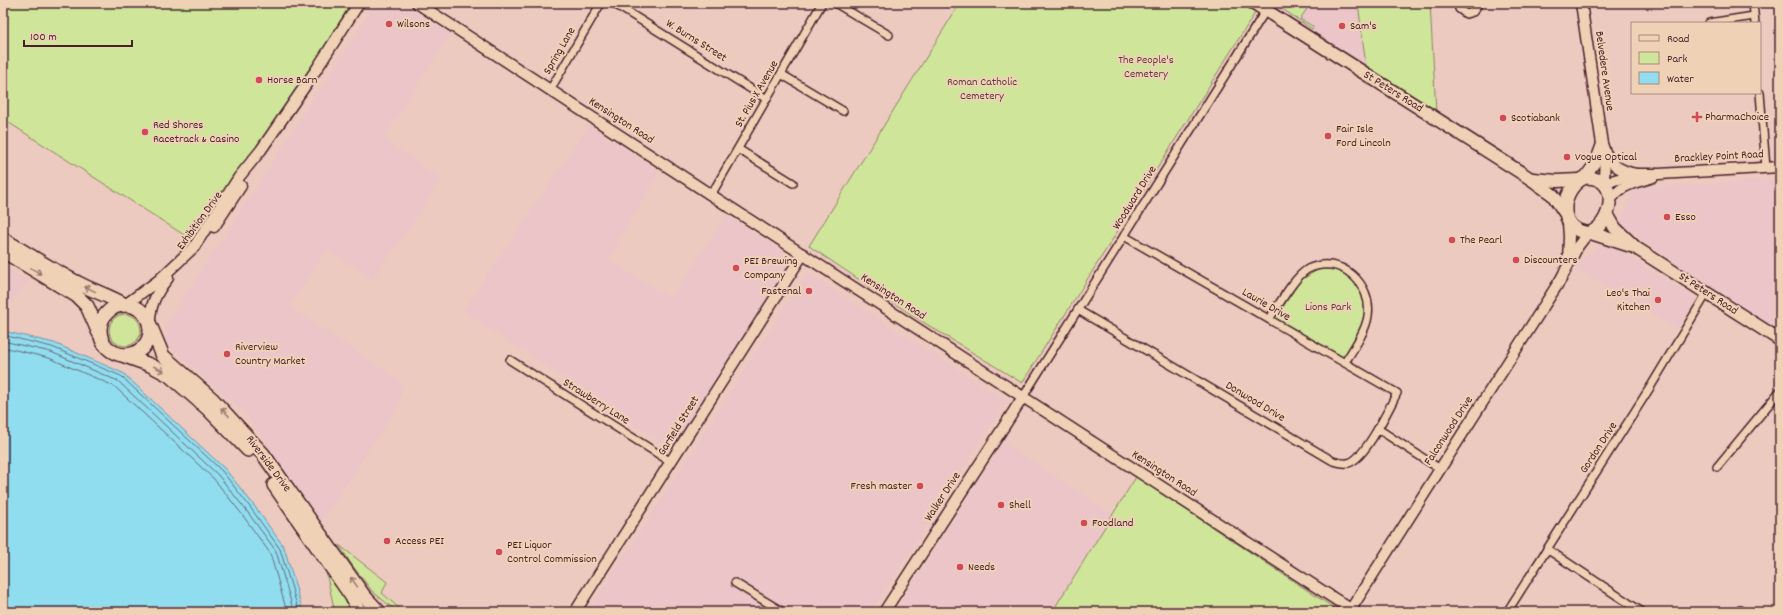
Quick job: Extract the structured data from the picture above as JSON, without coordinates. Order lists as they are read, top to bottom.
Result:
{
  "streets": {
    "highway": ["Riverside Drive"],
    "main road": ["St Peters Road"],
    "street": [
      "W. Burns Street",
      "Spring Lane",
      "Belvedere Avenue",
      "St. Pius X Avenue",
      "Kensington Road",
      "Brackley Point Road",
      "Woodward Drive",
      "Exhibition Drive",
      "Laurie Drive",
      "Strawberry Lane",
      "Donwood Drive",
      "Garfield Street",
      "Falconwood Drive",
      "Gordon Drive",
      "Walker Drive"
    ]
  },
  "crossings": [
    ["W. Burns Street", "St. Pius X Avenue"],
    ["Spring Lane", "Kensington Road"],
    ["Belvedere Avenue", "St Peters Road"],
    ["Belvedere Avenue", "Brackley Point Road"],
    ["Belvedere Avenue", "Falconwood Drive"],
    ["St Peters Road", "Brackley Point Road"],
    ["St Peters Road", "Woodward Drive"],
    ["St Peters Road", "Falconwood Drive"],
    ["St Peters Road", "Gordon Drive"],
    ["St. Pius X Avenue", "Kensington Road"],
    ["Kensington Road", "Woodward Drive"],
    ["Kensington Road", "Garfield Street"],
    ["Kensington Road", "Falconwood Drive"],
    ["Kensington Road", "Walker Drive"],
    ["Brackley Point Road", "Falconwood Drive"],
    ["Woodward Drive", "Laurie Drive"],
    ["Woodward Drive", "Donwood Drive"],
    ["Woodward Drive", "Walker Drive"],
    ["Exhibition Drive", "Riverside Drive"],
    ["Laurie Drive", "Donwood Drive"],
    ["Strawberry Lane", "Garfield Street"]
  ],
  "parks": ["The People's Cemetery", "Roman Catholic Cemetery", "Lions Park"],
  "places": {
    "other": [
      "Wilsons",
      "Sam's",
      "Horse Barn",
      "Scotiabank",
      "Red Shores Racetrack & Casino",
      "Fair Isle Ford Lincoln",
      "Vogue Optical",
      "Esso",
      "The Pearl",
      "Discounters",
      "PEI Brewing Company",
      "Fastenal",
      "Leo's Thai Kitchen",
      "Riverview Country Market",
      "Fresh master",
      "Shell",
      "Foodland",
      "Access PEI",
      "PEI Liquor Control Commission",
      "Needs"
    ],
    "health": ["PharmaChoice"]
  },
  "legend": ["Road", "Park", "Water"],
  "scale_bar": "100 m"
}
